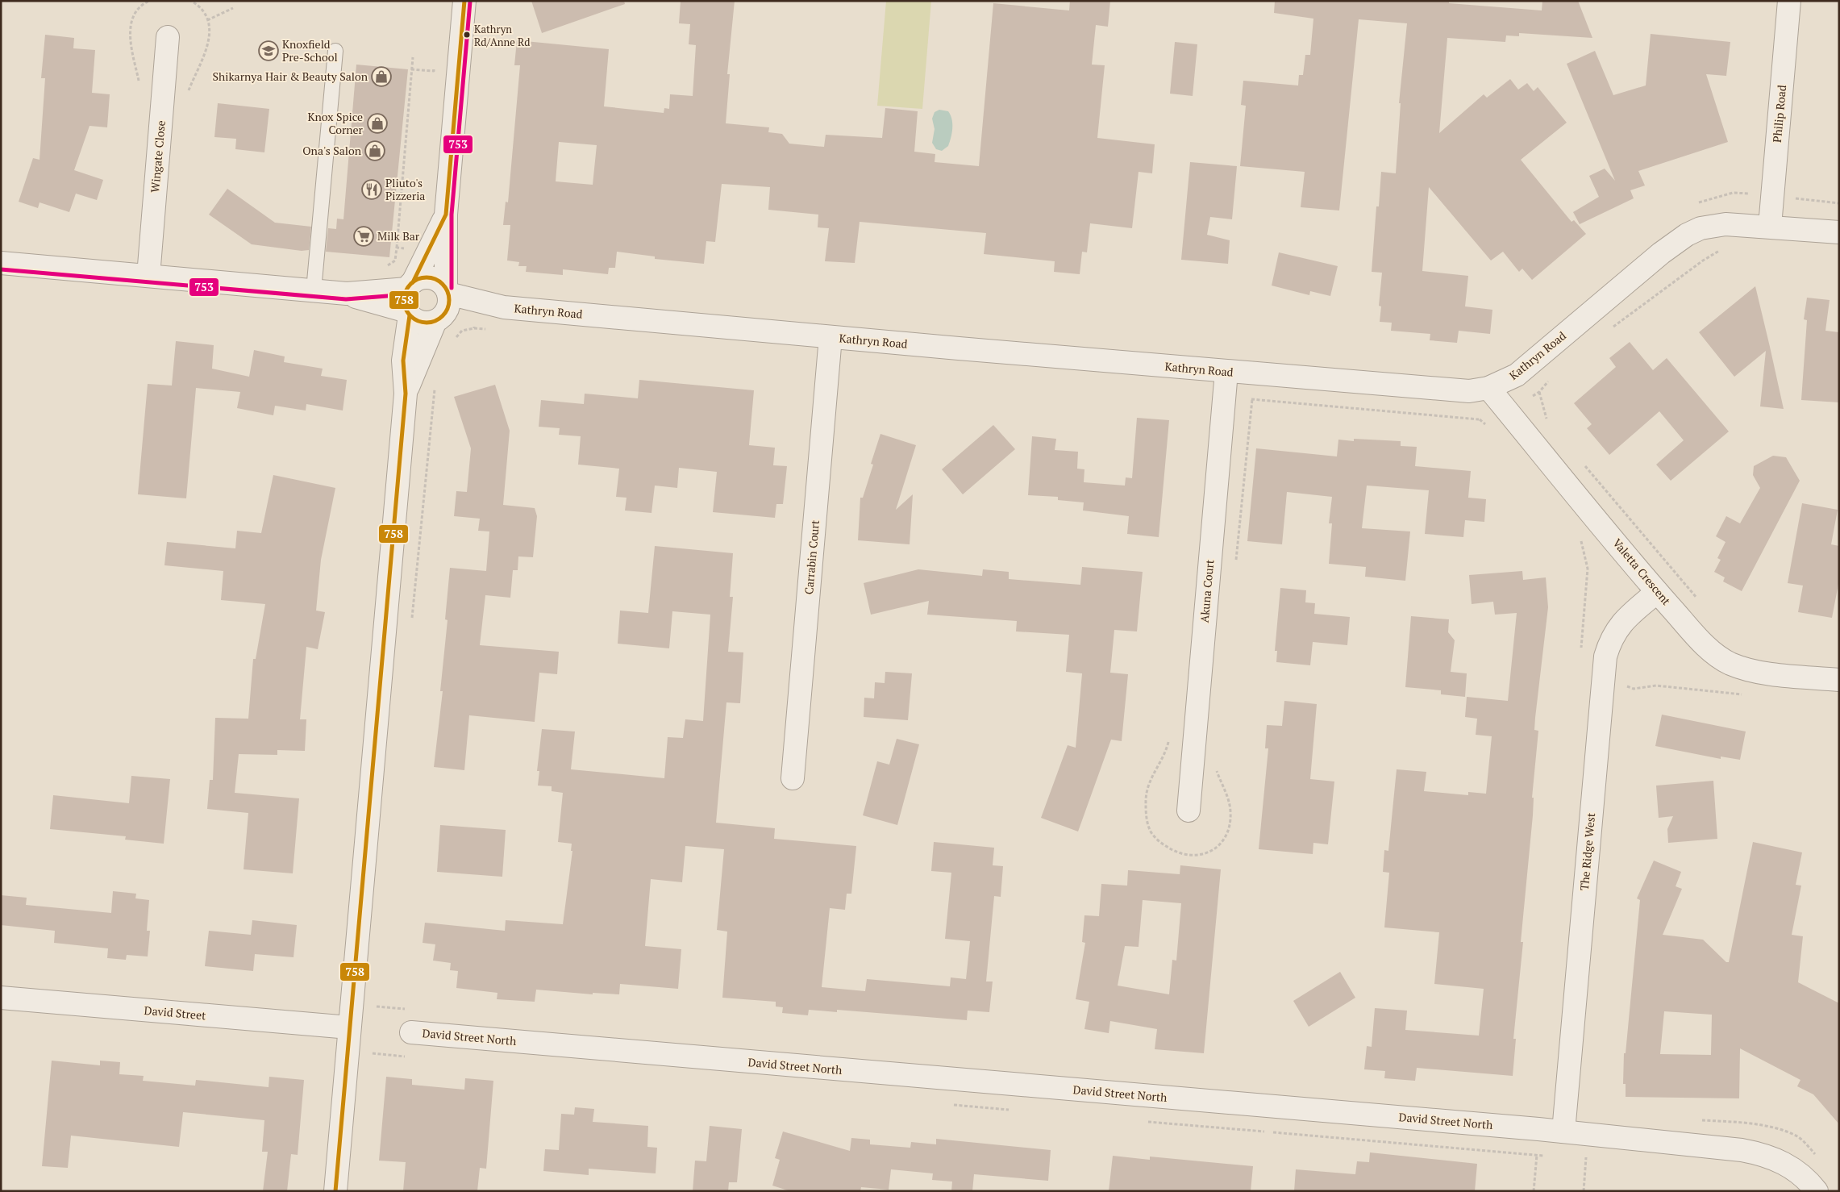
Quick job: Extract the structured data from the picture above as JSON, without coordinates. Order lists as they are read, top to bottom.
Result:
{
  "streets": {
    "street": [
      "Philip Road",
      "Wingate Close",
      "Kathryn Road",
      "Carrabin Court",
      "Valetta Crescent",
      "Akuna Court",
      "The Ridge West",
      "David Street",
      "David Street North"
    ]
  },
  "crossings": [
    ["Philip Road", "Kathryn Road"],
    ["Kathryn Road", "Carrabin Court"],
    ["Kathryn Road", "Valetta Crescent"],
    ["Kathryn Road", "Akuna Court"],
    ["Valetta Crescent", "The Ridge West"],
    ["The Ridge West", "David Street North"]
  ],
  "places": {
    "other": ["Kathryn Rd/Anne Rd"],
    "school or university": ["Knoxfield Pre-School"],
    "shop": ["Shikarnya Hair & Beauty Salon", "Knox Spice Corner", "Ona's Salon"],
    "restaurant": ["Pliuto's Pizzeria"],
    "supermarket": ["Milk Bar"]
  },
  "lines": ["transit line 758", "transit line 753"]
}
